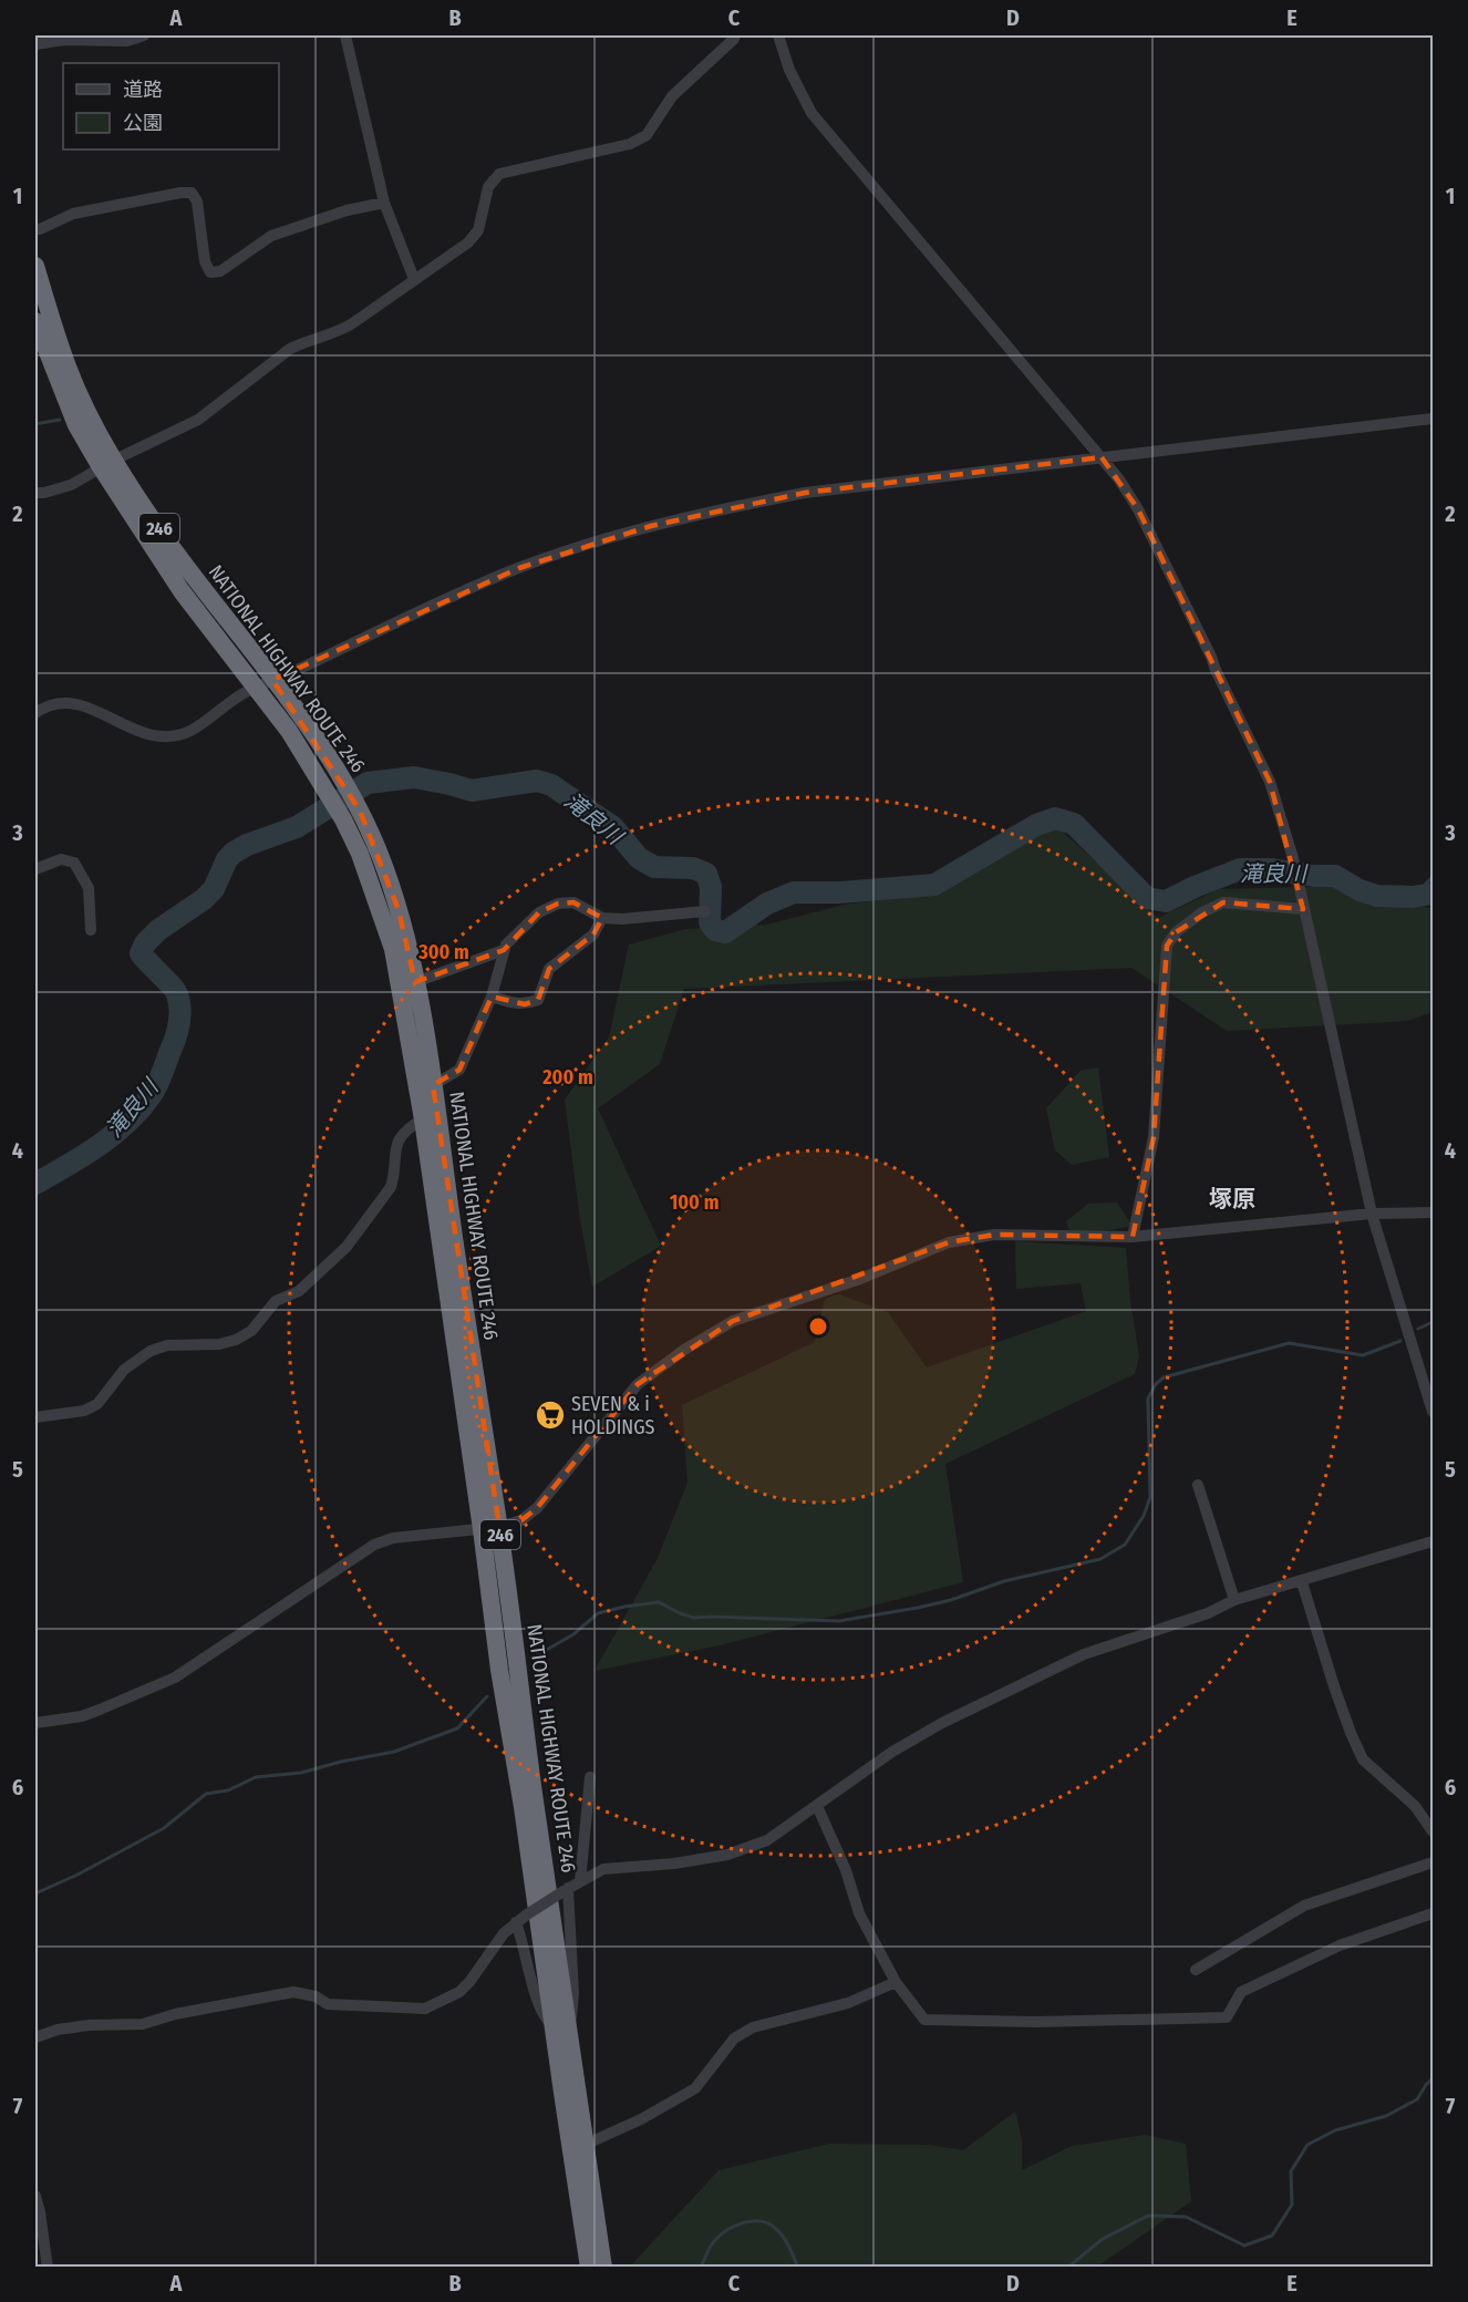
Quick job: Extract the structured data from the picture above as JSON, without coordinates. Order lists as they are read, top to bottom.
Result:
{
  "streets": {
    "highway": ["246", "NATIONAL HIGHWAY ROUTE 246"]
  },
  "districts": ["塚原"],
  "water": ["滝良川"],
  "places": {
    "supermarket": ["SEVEN & i HOLDINGS"]
  },
  "legend": ["道路", "公園"],
  "grid": {
    "columns": [
      "A",
      "B",
      "C",
      "D",
      "E"
    ],
    "rows": [
      "1",
      "2",
      "3",
      "4",
      "5",
      "6",
      "7"
    ]
  },
  "rings": ["300 m", "200 m", "100 m"]
}
